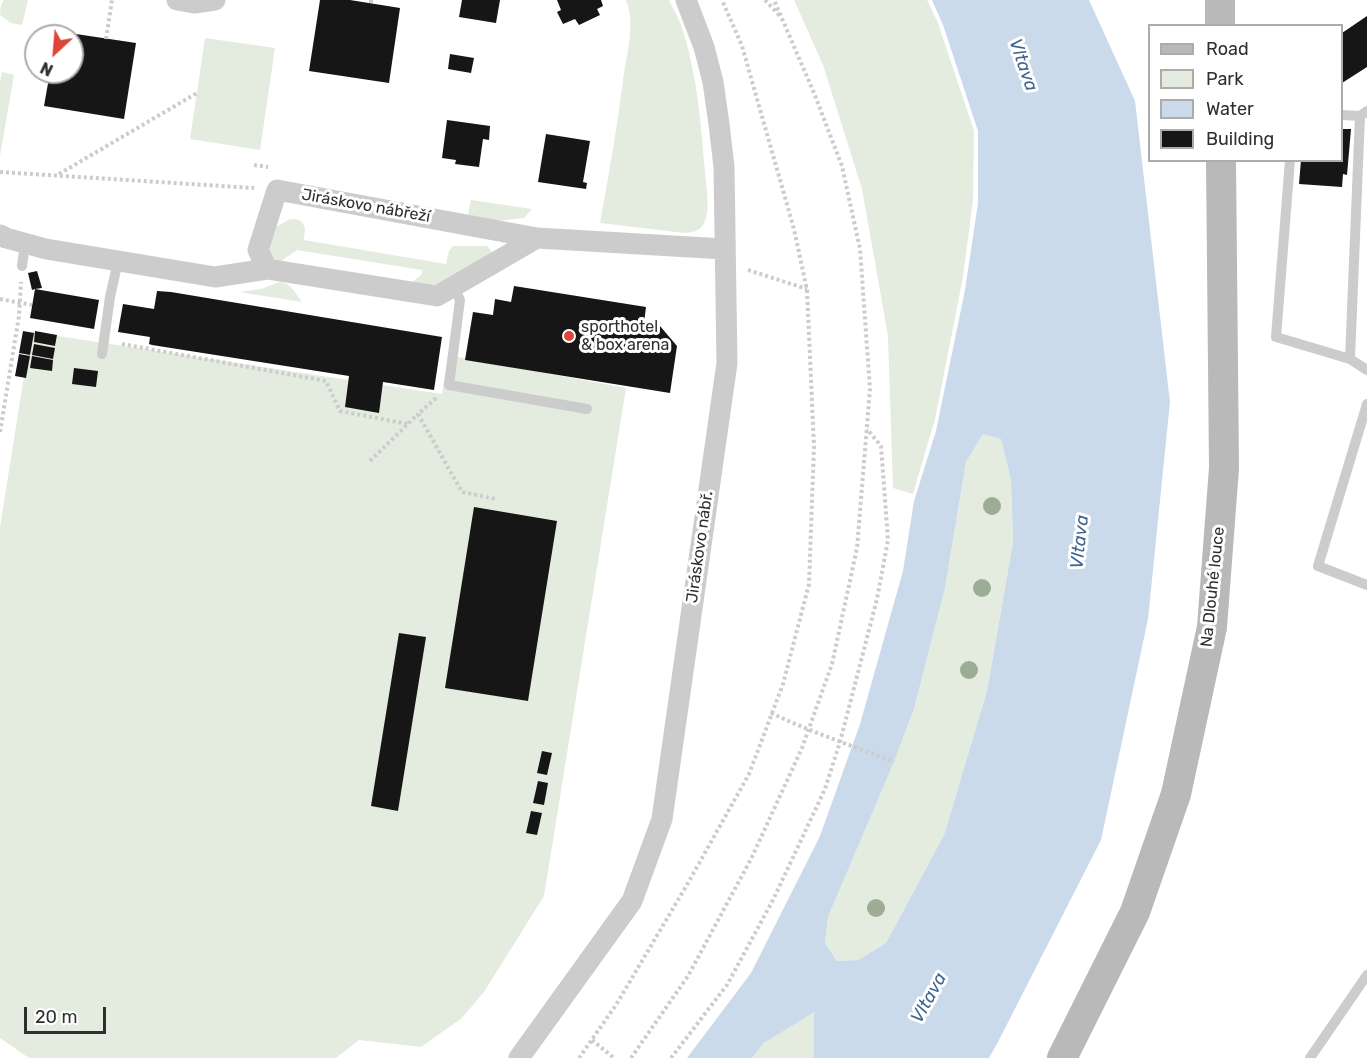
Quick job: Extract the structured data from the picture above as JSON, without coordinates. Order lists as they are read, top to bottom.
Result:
{
  "streets": {
    "main road": ["Na Dlouhé louce"],
    "street": ["Jiráskovo nábřeží", "Jiráskovo nábř."]
  },
  "crossings": [
    ["Jiráskovo nábřeží", "Jiráskovo nábř."]
  ],
  "water": ["Vltava"],
  "places": ["sporthotel & box arena"],
  "legend": [
    "Road",
    "Park",
    "Water",
    "Building"
  ],
  "scale_bar": "20 m",
  "north": "bottom left"
}
